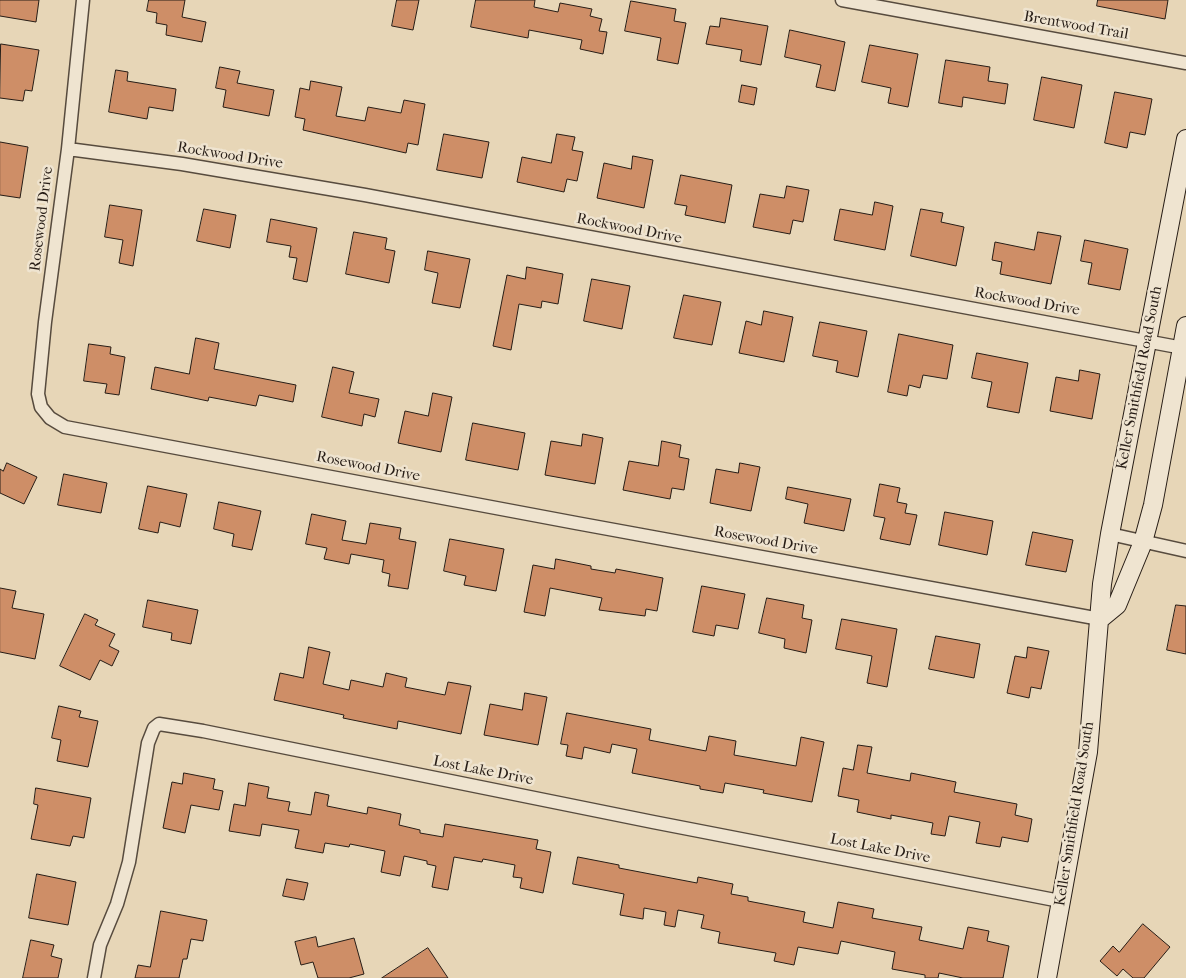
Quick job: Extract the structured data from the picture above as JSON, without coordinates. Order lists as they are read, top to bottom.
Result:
{
  "streets": {
    "main road": ["Keller Smithfield Road South"],
    "street": [
      "Brentwood Trail",
      "Rockwood Drive",
      "Rosewood Drive",
      "Lost Lake Drive"
    ]
  },
  "crossings": [
    ["Rockwood Drive", "Rosewood Drive"],
    ["Rockwood Drive", "Keller Smithfield Road South"],
    ["Rosewood Drive", "Keller Smithfield Road South"],
    ["Keller Smithfield Road South", "Lost Lake Drive"]
  ]
}
